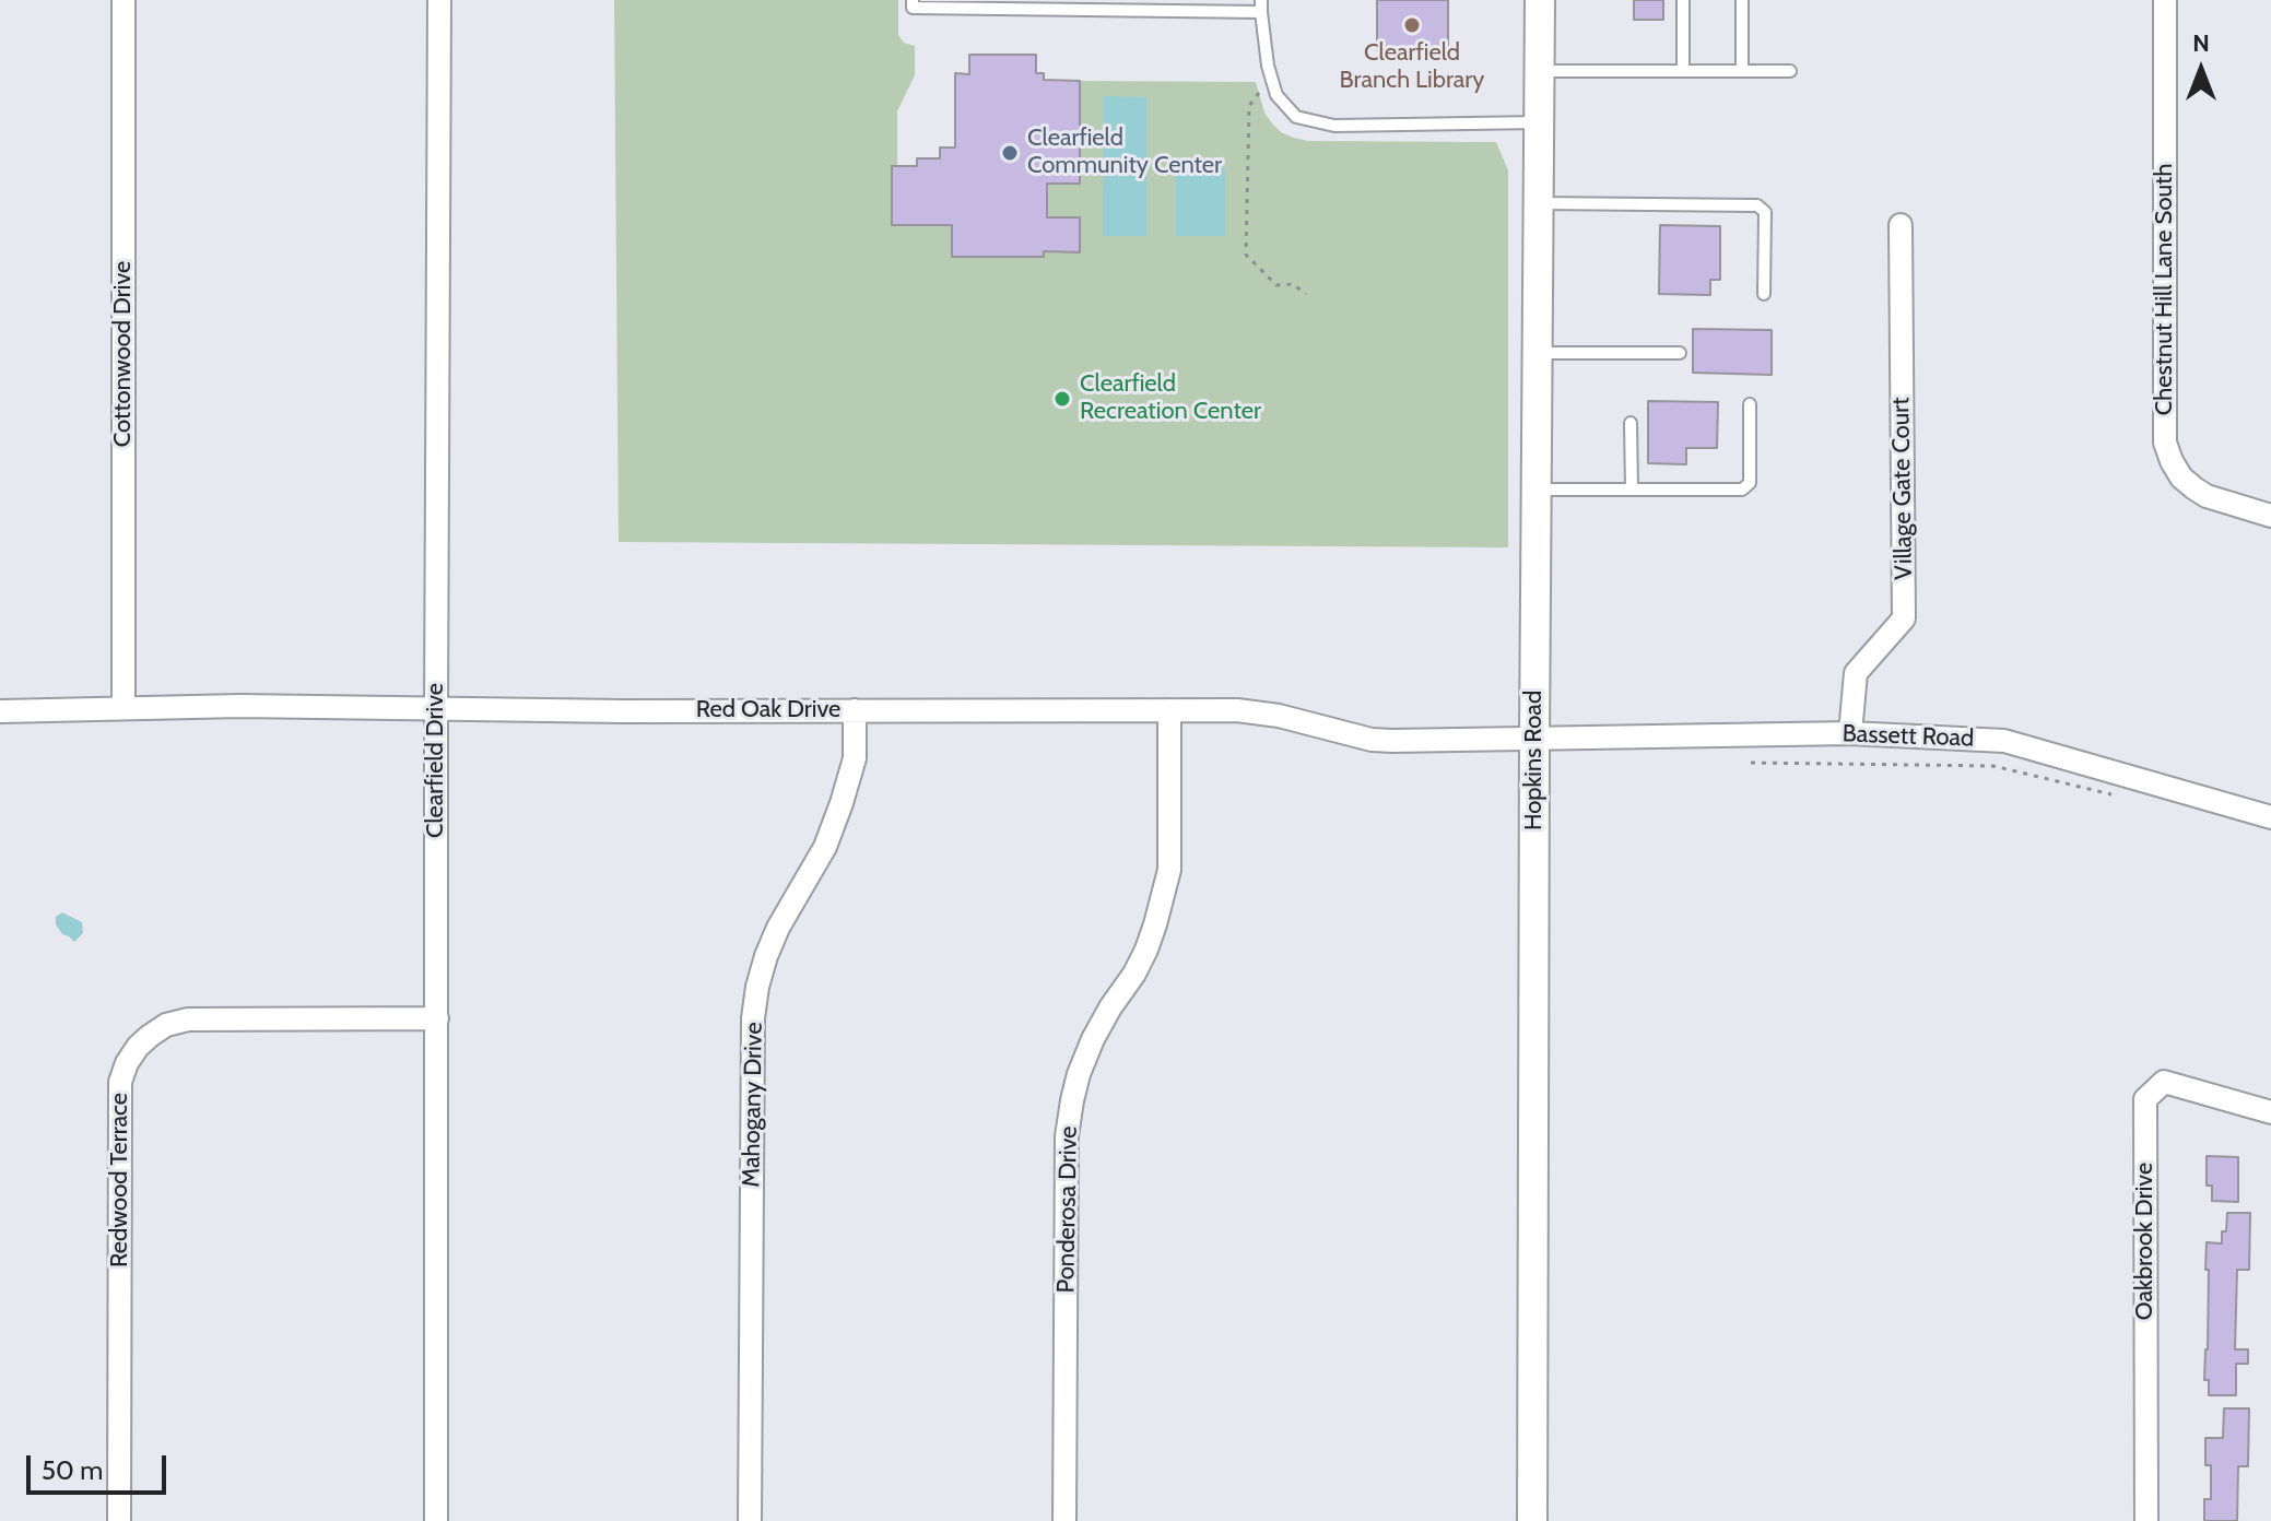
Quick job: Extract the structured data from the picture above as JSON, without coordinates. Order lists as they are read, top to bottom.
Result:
{
  "streets": {
    "street": [
      "Chestnut Hill Lane South",
      "Cottonwood Drive",
      "Village Gate Court",
      "Red Oak Drive",
      "Bassett Road",
      "Clearfield Drive",
      "Hopkins Road",
      "Mahogany Drive",
      "Redwood Terrace",
      "Ponderosa Drive",
      "Oakbrook Drive"
    ]
  },
  "crossings": [
    ["Cottonwood Drive", "Red Oak Drive"],
    ["Village Gate Court", "Bassett Road"],
    ["Red Oak Drive", "Bassett Road"],
    ["Red Oak Drive", "Clearfield Drive"],
    ["Red Oak Drive", "Hopkins Road"],
    ["Red Oak Drive", "Mahogany Drive"],
    ["Red Oak Drive", "Ponderosa Drive"],
    ["Bassett Road", "Hopkins Road"],
    ["Clearfield Drive", "Redwood Terrace"]
  ],
  "places": ["Clearfield Branch Library", "Clearfield Community Center", "Clearfield Recreation Center"],
  "scale_bar": "50 m",
  "north": "top"
}
